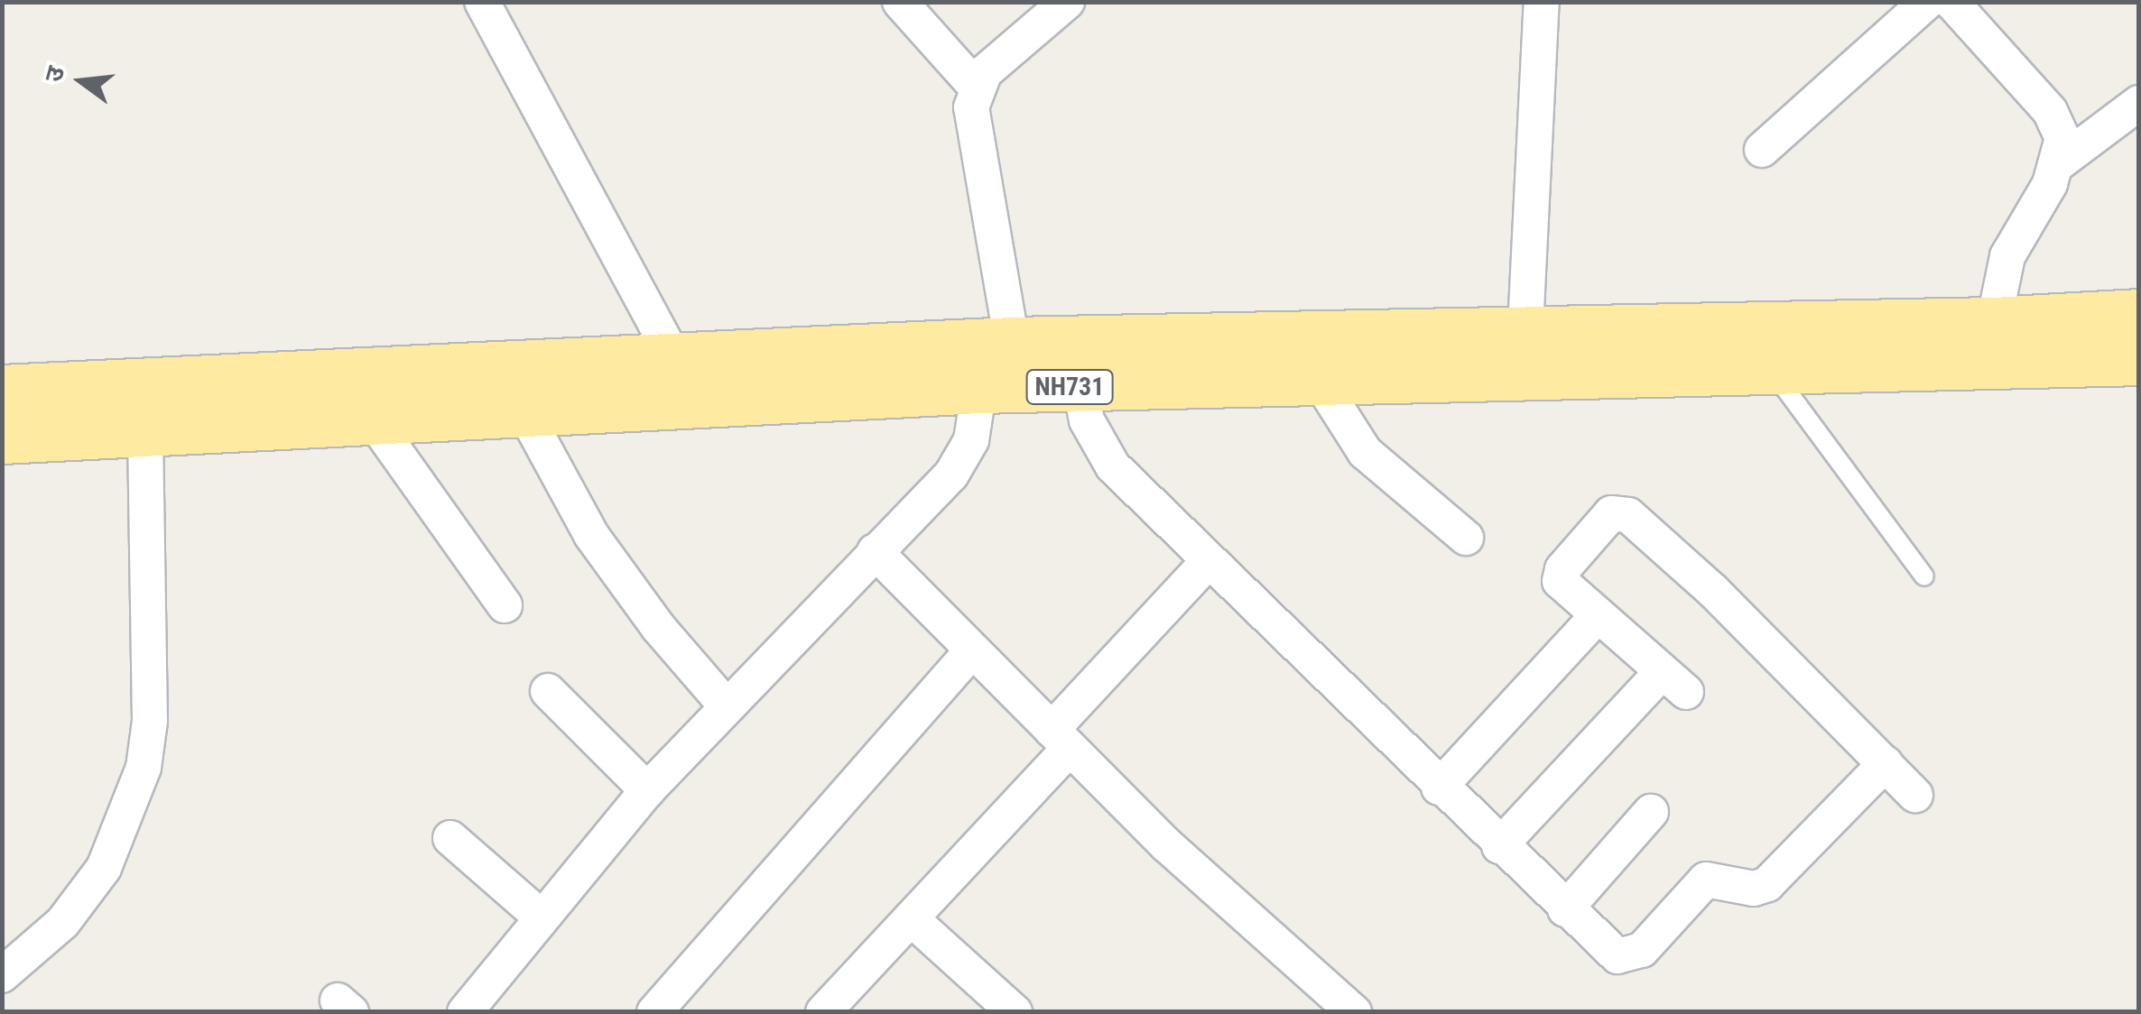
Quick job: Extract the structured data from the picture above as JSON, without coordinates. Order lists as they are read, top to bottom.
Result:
{
  "streets": {
    "highway": ["NH731"]
  },
  "north": "left"
}
